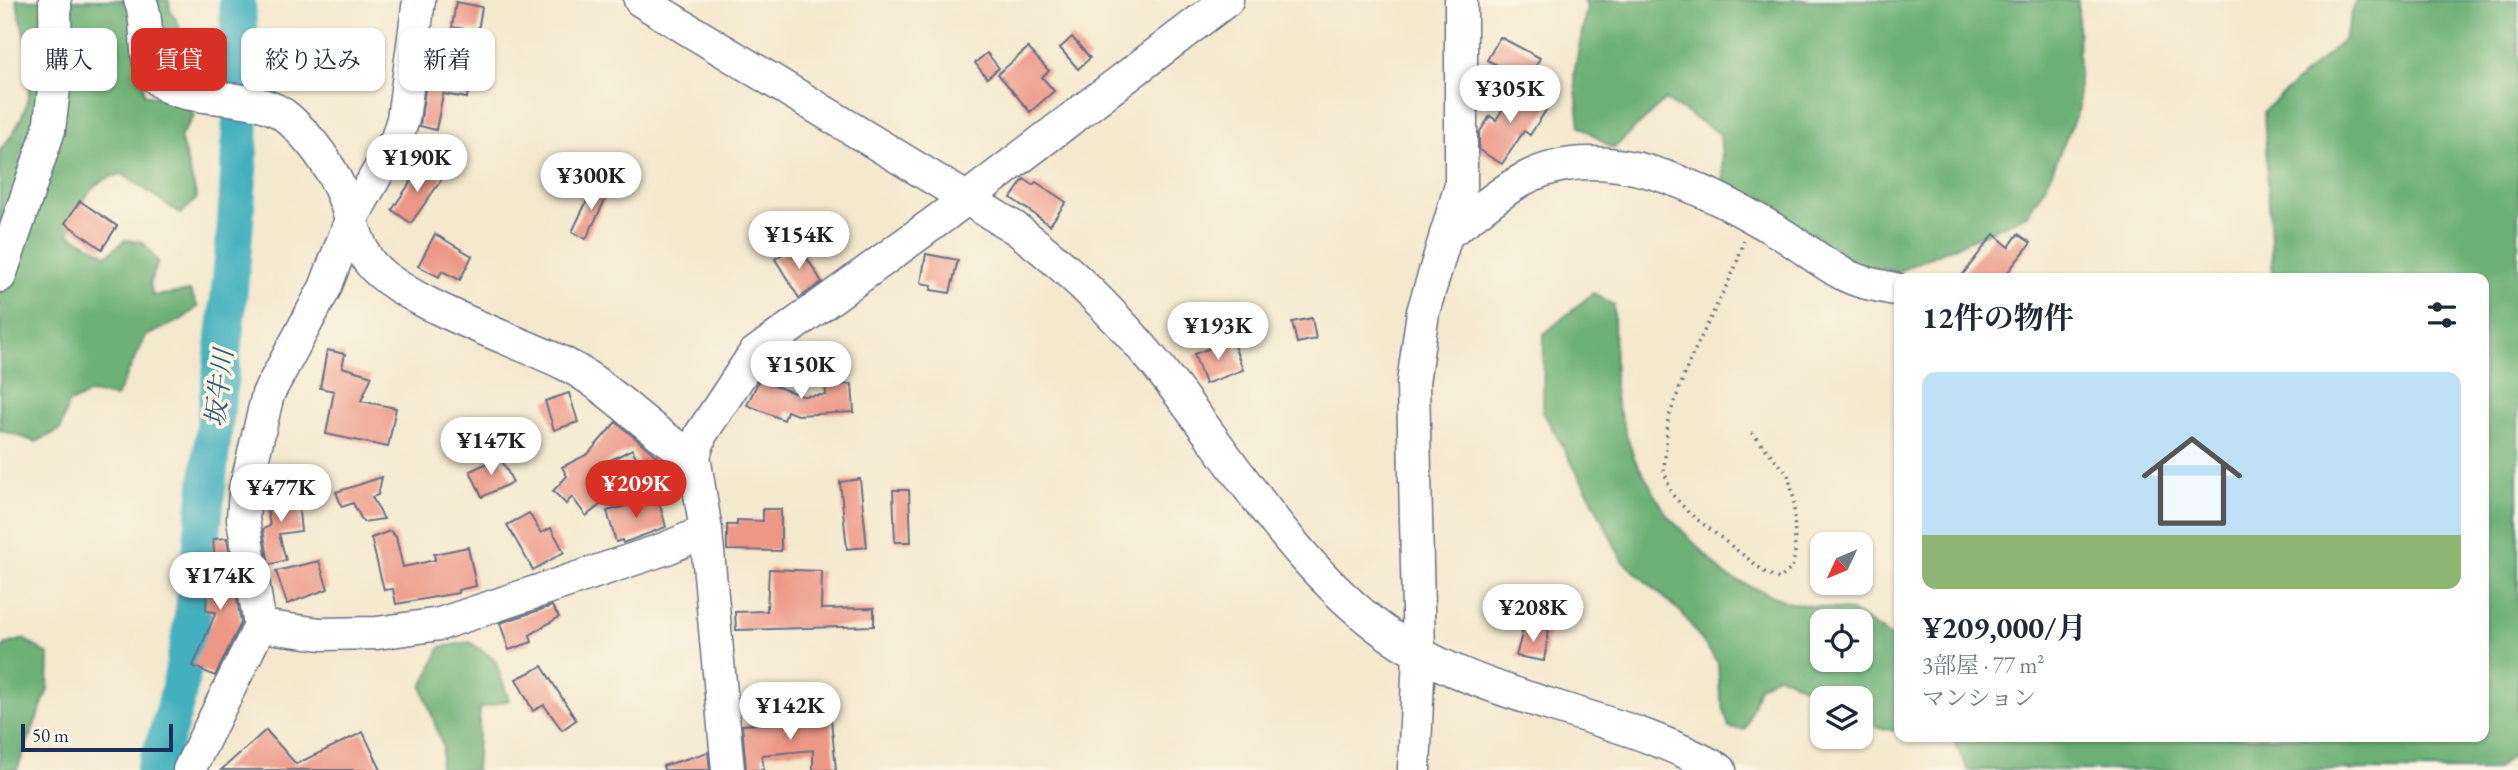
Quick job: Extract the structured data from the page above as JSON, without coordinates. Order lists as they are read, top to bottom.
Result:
{
  "water": ["坂牛川"],
  "scale_bar": "50 m",
  "north": "bottom left",
  "page": {
    "chip": [
      "購入",
      "賃貸",
      "絞り込み",
      "新着"
    ],
    "price": [
      "¥305K",
      "¥190K",
      "¥300K",
      "¥154K",
      "¥193K",
      "¥150K",
      "¥147K",
      "¥209K",
      "¥477K",
      "¥174K",
      "¥208K",
      "¥142K"
    ],
    "heading": "12件の物件",
    "list": [
      {
        "name": "¥209,000/月",
        "note": "3部屋 · 77 m² · マンション"
      }
    ],
    "scale": "50 m"
  }
}
